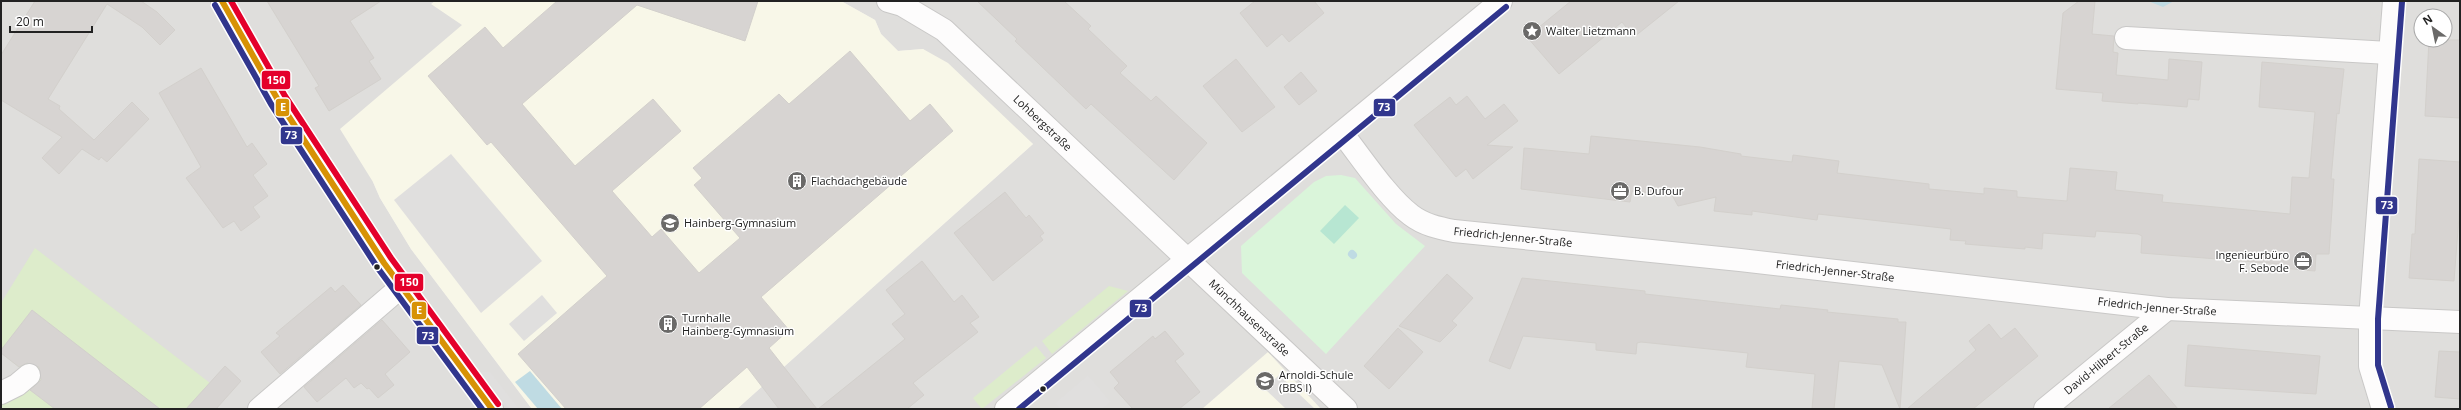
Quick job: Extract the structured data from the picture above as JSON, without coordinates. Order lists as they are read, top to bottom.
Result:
{
  "streets": {
    "street": [
      "Lohbergstraße",
      "Friedrich-Jenner-Straße",
      "Münchhausenstraße",
      "David-Hilbert-Straße"
    ]
  },
  "crossings": [
    ["Lohbergstraße", "Münchhausenstraße"],
    ["Friedrich-Jenner-Straße", "David-Hilbert-Straße"]
  ],
  "places": {
    "place": ["Walter Lietzmann"],
    "building": ["Flachdachgebäude", "Turnhalle Hainberg-Gymnasium"],
    "office": ["B. Dufour", "Ingenieurbüro F. Sebode"],
    "school or university": ["Hainberg-Gymnasium", "Arnoldi-Schule (BBS I)"]
  },
  "lines": ["transit line E", "transit line 150", "transit line 73"],
  "scale_bar": "20 m",
  "north": "top left"
}
